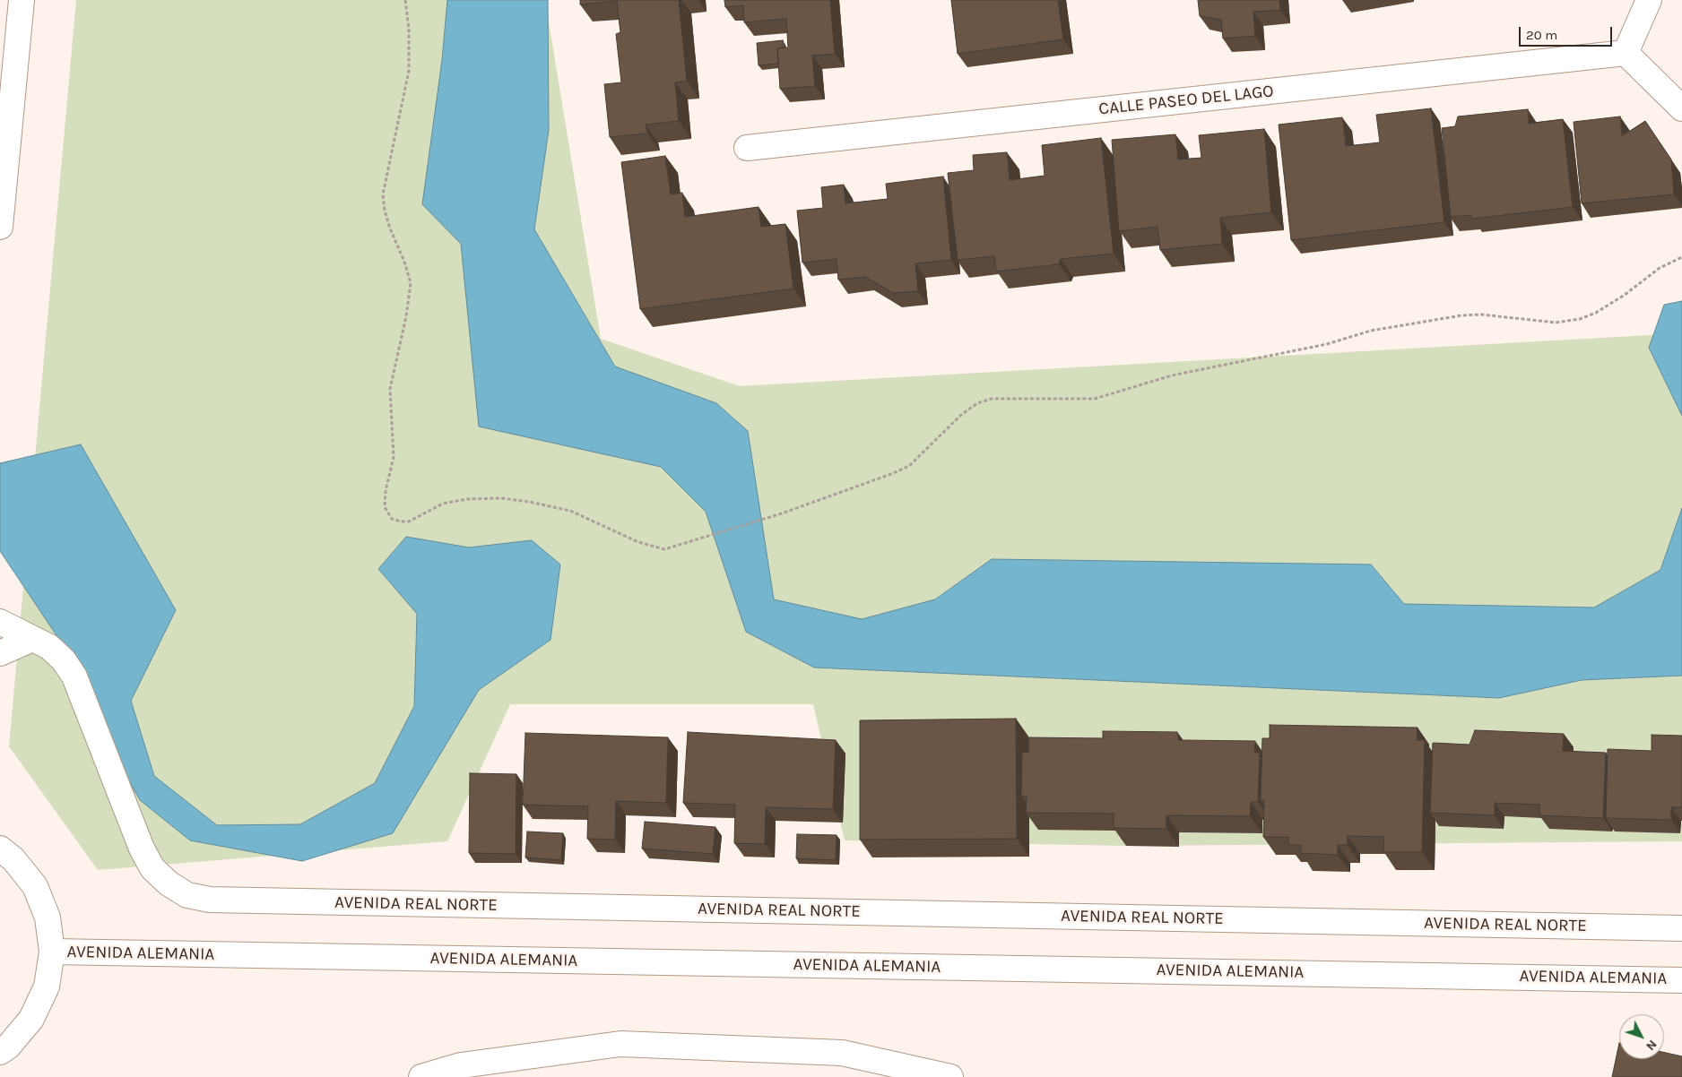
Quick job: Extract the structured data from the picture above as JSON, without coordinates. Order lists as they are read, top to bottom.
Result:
{
  "streets": {
    "street": ["CALLE PASEO DEL LAGO", "AVENIDA REAL NORTE", "AVENIDA ALEMANIA"]
  },
  "scale_bar": "20 m",
  "north": "bottom right"
}
